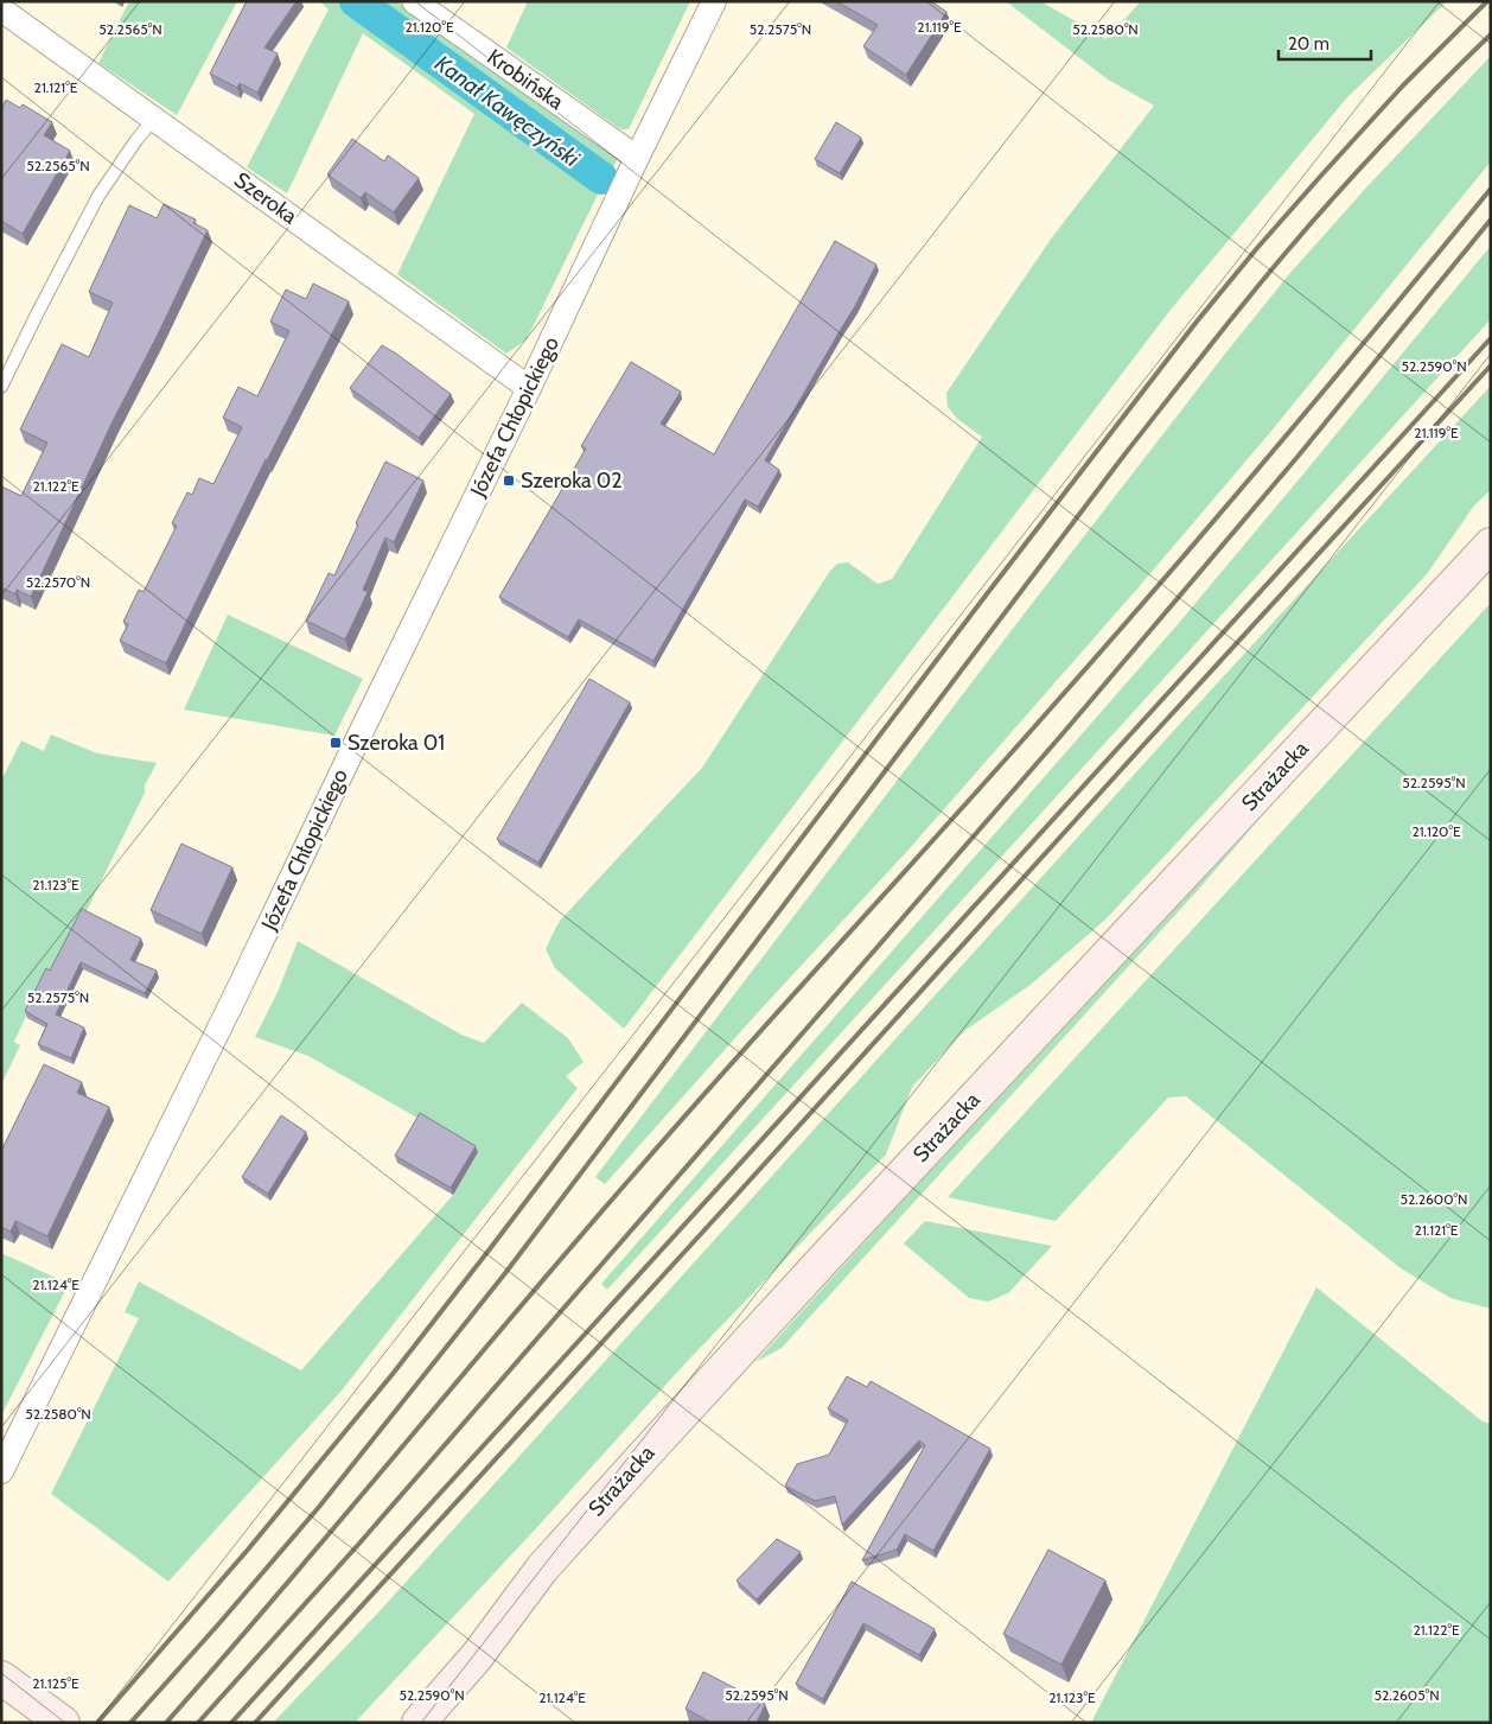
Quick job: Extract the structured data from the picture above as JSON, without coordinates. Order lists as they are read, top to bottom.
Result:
{
  "streets": {
    "main road": ["Strażacka"],
    "street": ["Krobińska", "Szeroka", "Józefa Chłopickiego"]
  },
  "crossings": [
    ["Krobińska", "Józefa Chłopickiego"],
    ["Szeroka", "Józefa Chłopickiego"]
  ],
  "water": ["Kanał Kawęczyński"],
  "places": {
    "transit": ["Szeroka 02", "Szeroka 01"]
  },
  "scale_bar": "20 m",
  "coordinates": [
    "21.120°E",
    "21.119°E",
    "52.2565°N",
    "52.2575°N",
    "52.2580°N",
    "21.121°E",
    "52.2590°N",
    "21.122°E",
    "52.2570°N",
    "52.2595°N",
    "21.123°E",
    "52.2600°N",
    "21.124°E",
    "21.125°E",
    "52.2605°N"
  ]
}
